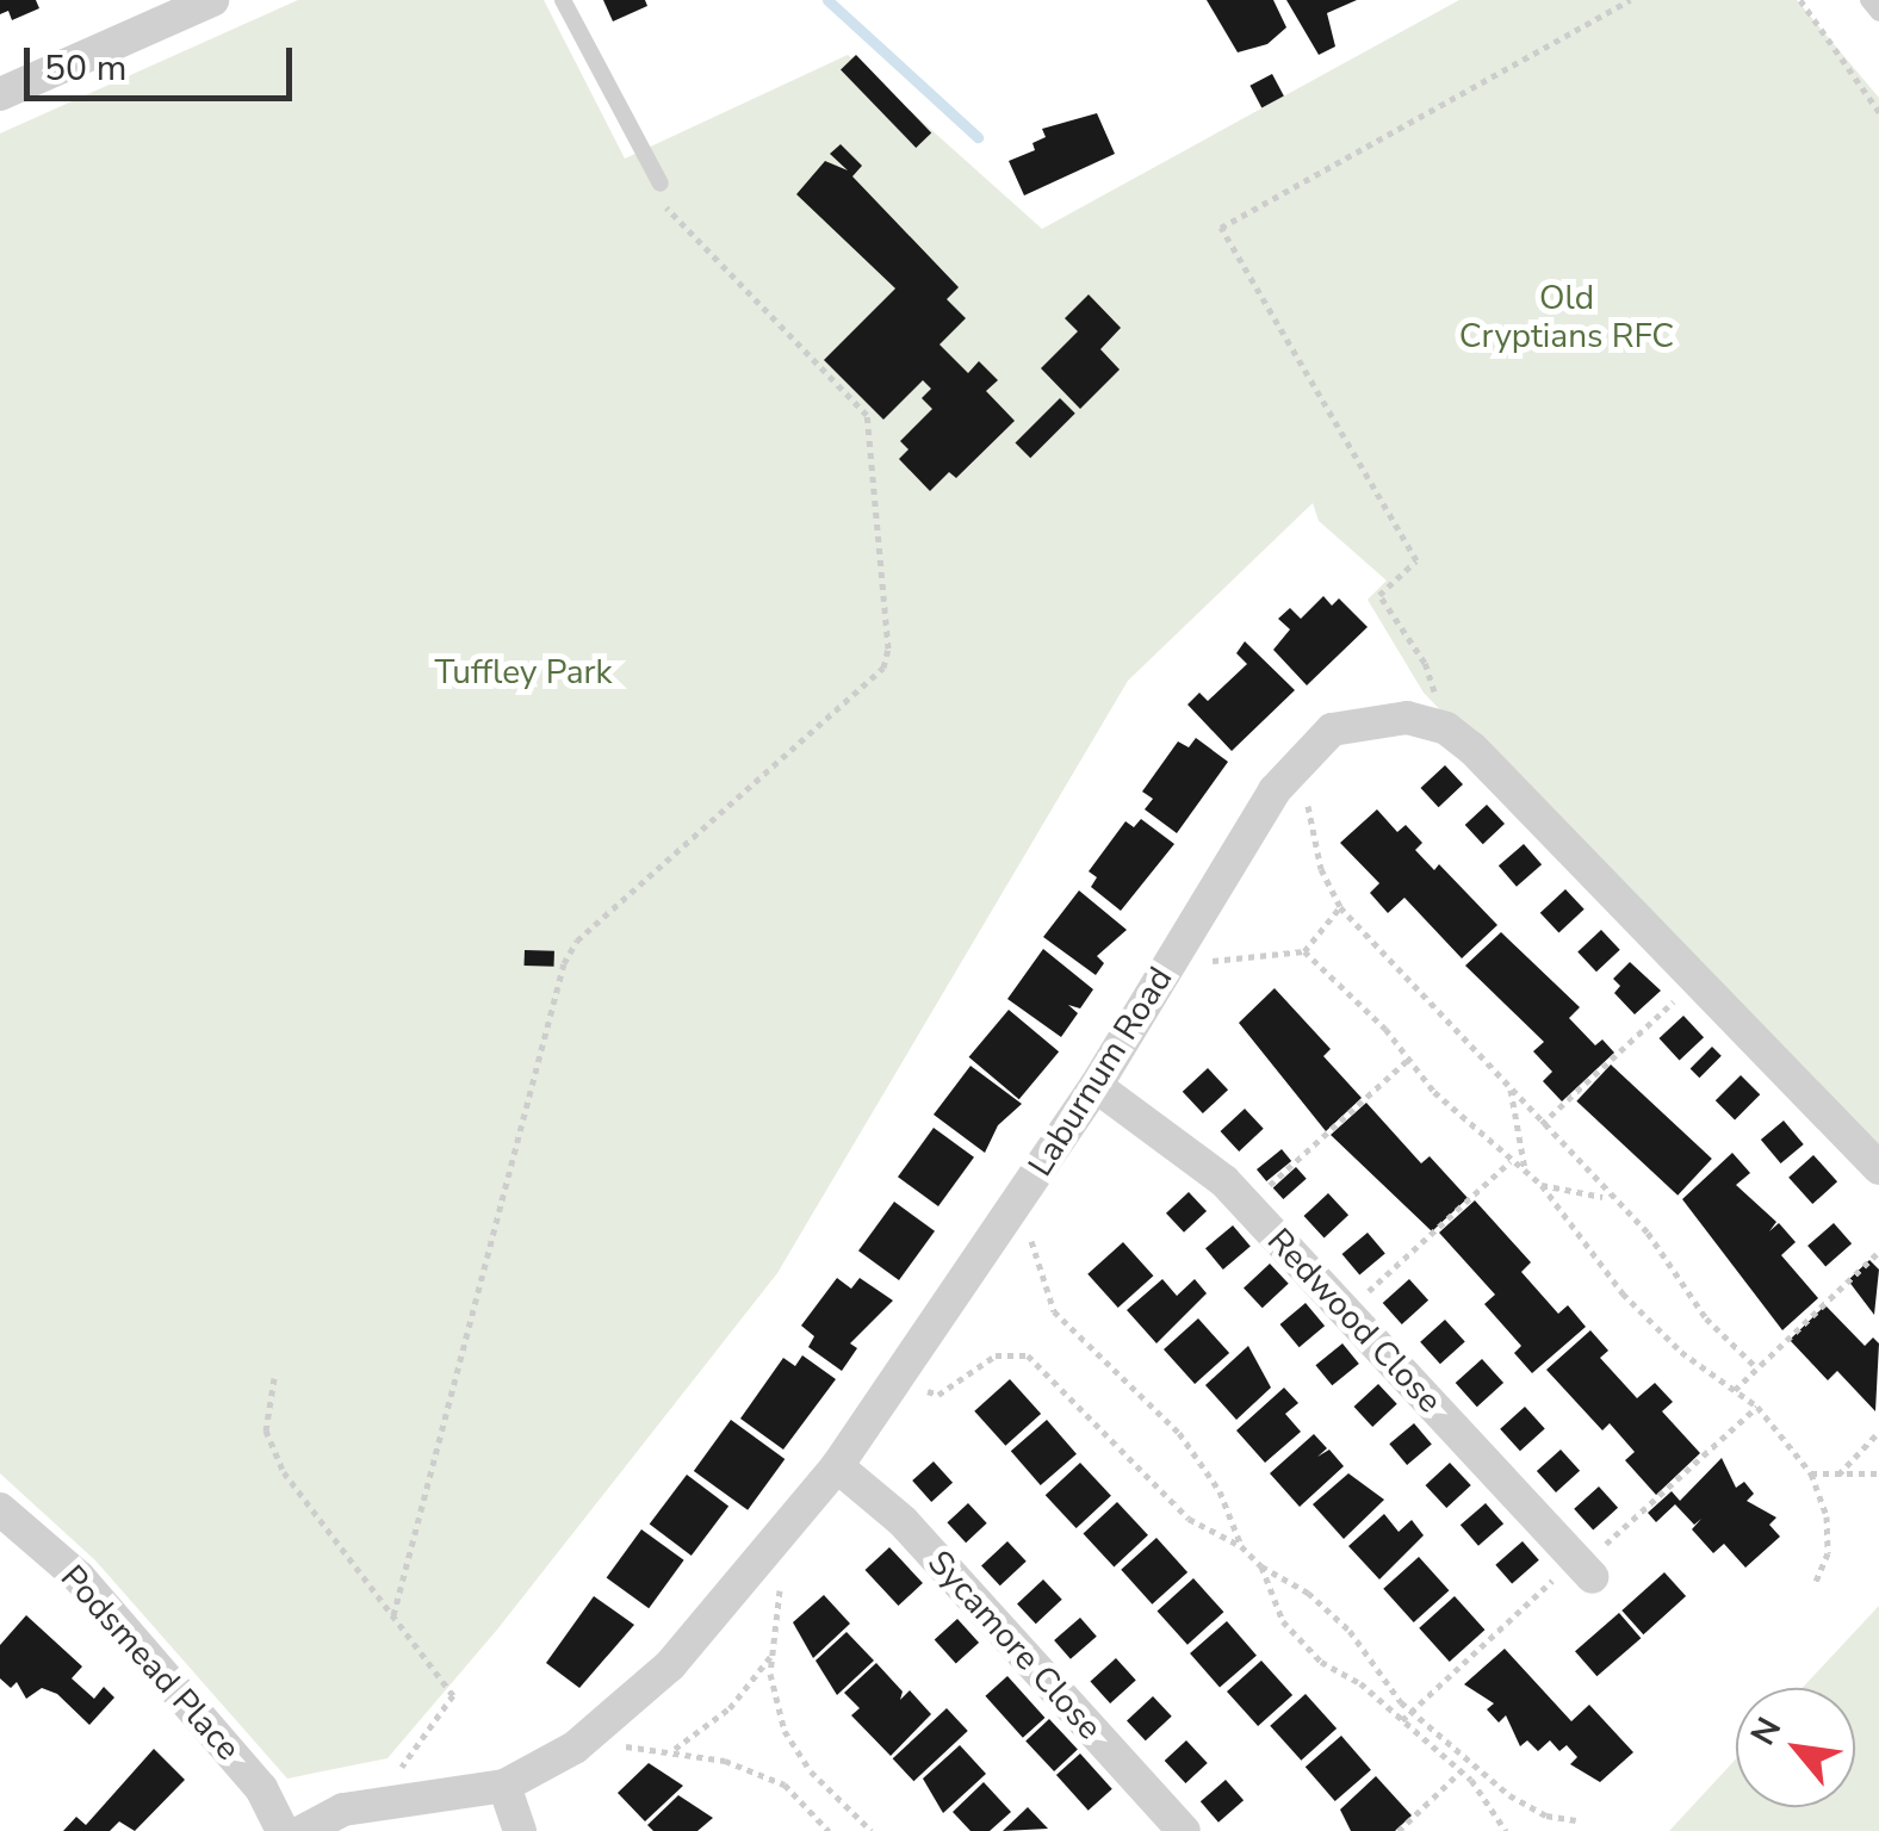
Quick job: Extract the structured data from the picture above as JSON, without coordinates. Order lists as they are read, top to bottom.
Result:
{
  "streets": {
    "street": [
      "Laburnum Road",
      "Redwood Close",
      "Sycamore Close",
      "Podsmead Place"
    ]
  },
  "crossings": [
    ["Laburnum Road", "Redwood Close"],
    ["Laburnum Road", "Sycamore Close"]
  ],
  "parks": ["Old Cryptians RFC", "Tuffley Park"],
  "scale_bar": "50 m",
  "north": "top left"
}
